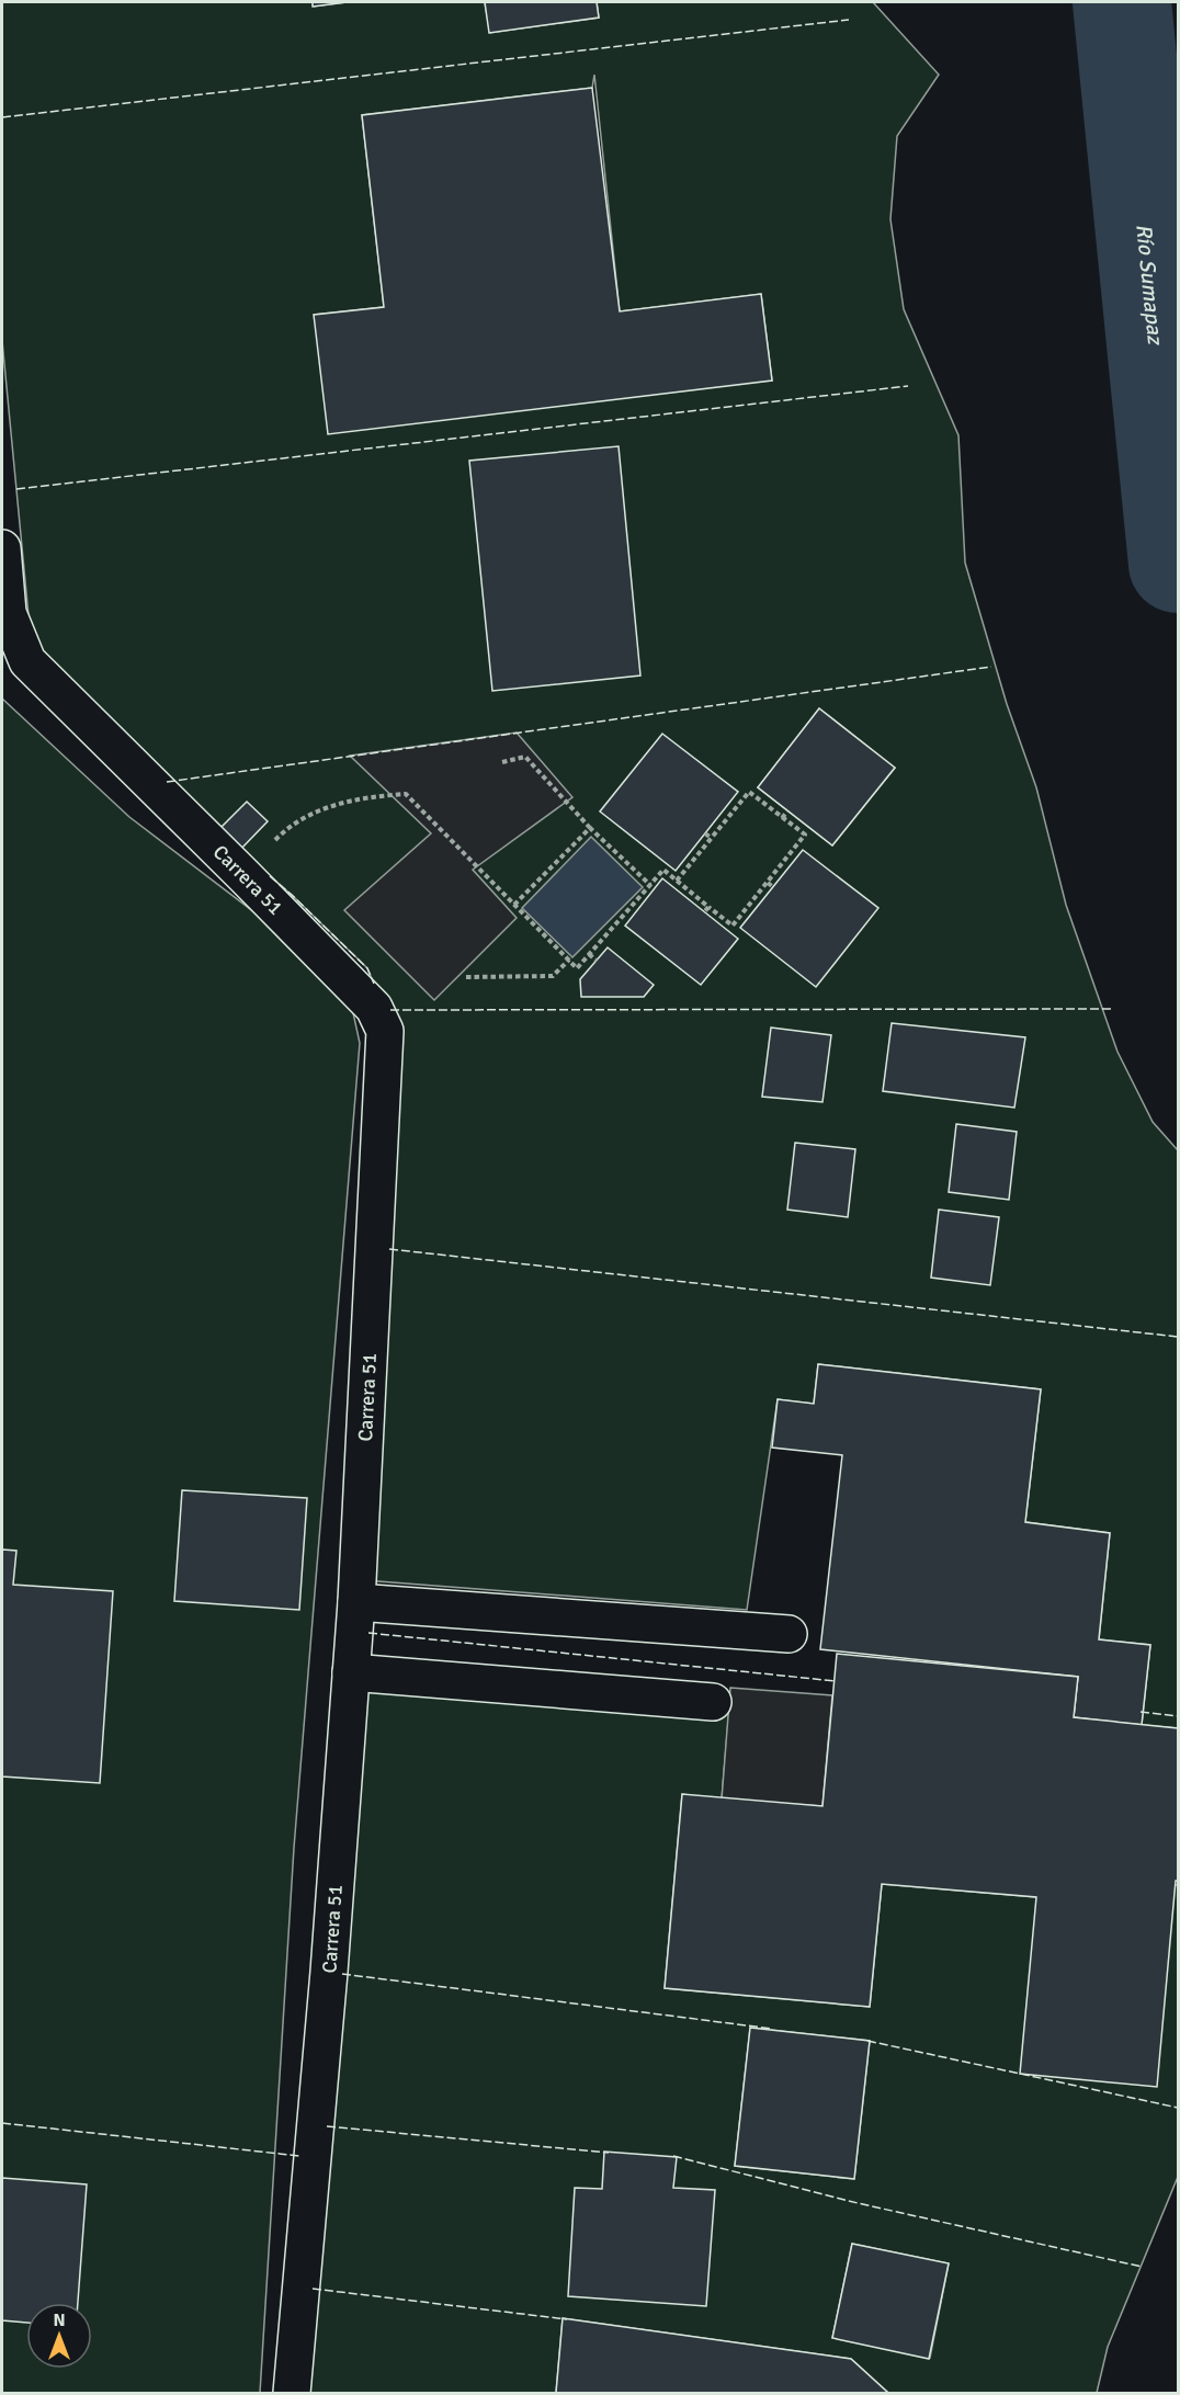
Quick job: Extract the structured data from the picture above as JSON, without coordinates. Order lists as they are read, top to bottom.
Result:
{
  "streets": {
    "street": ["Carrera 51"]
  },
  "water": ["Río Sumapaz"],
  "north": "top"
}
